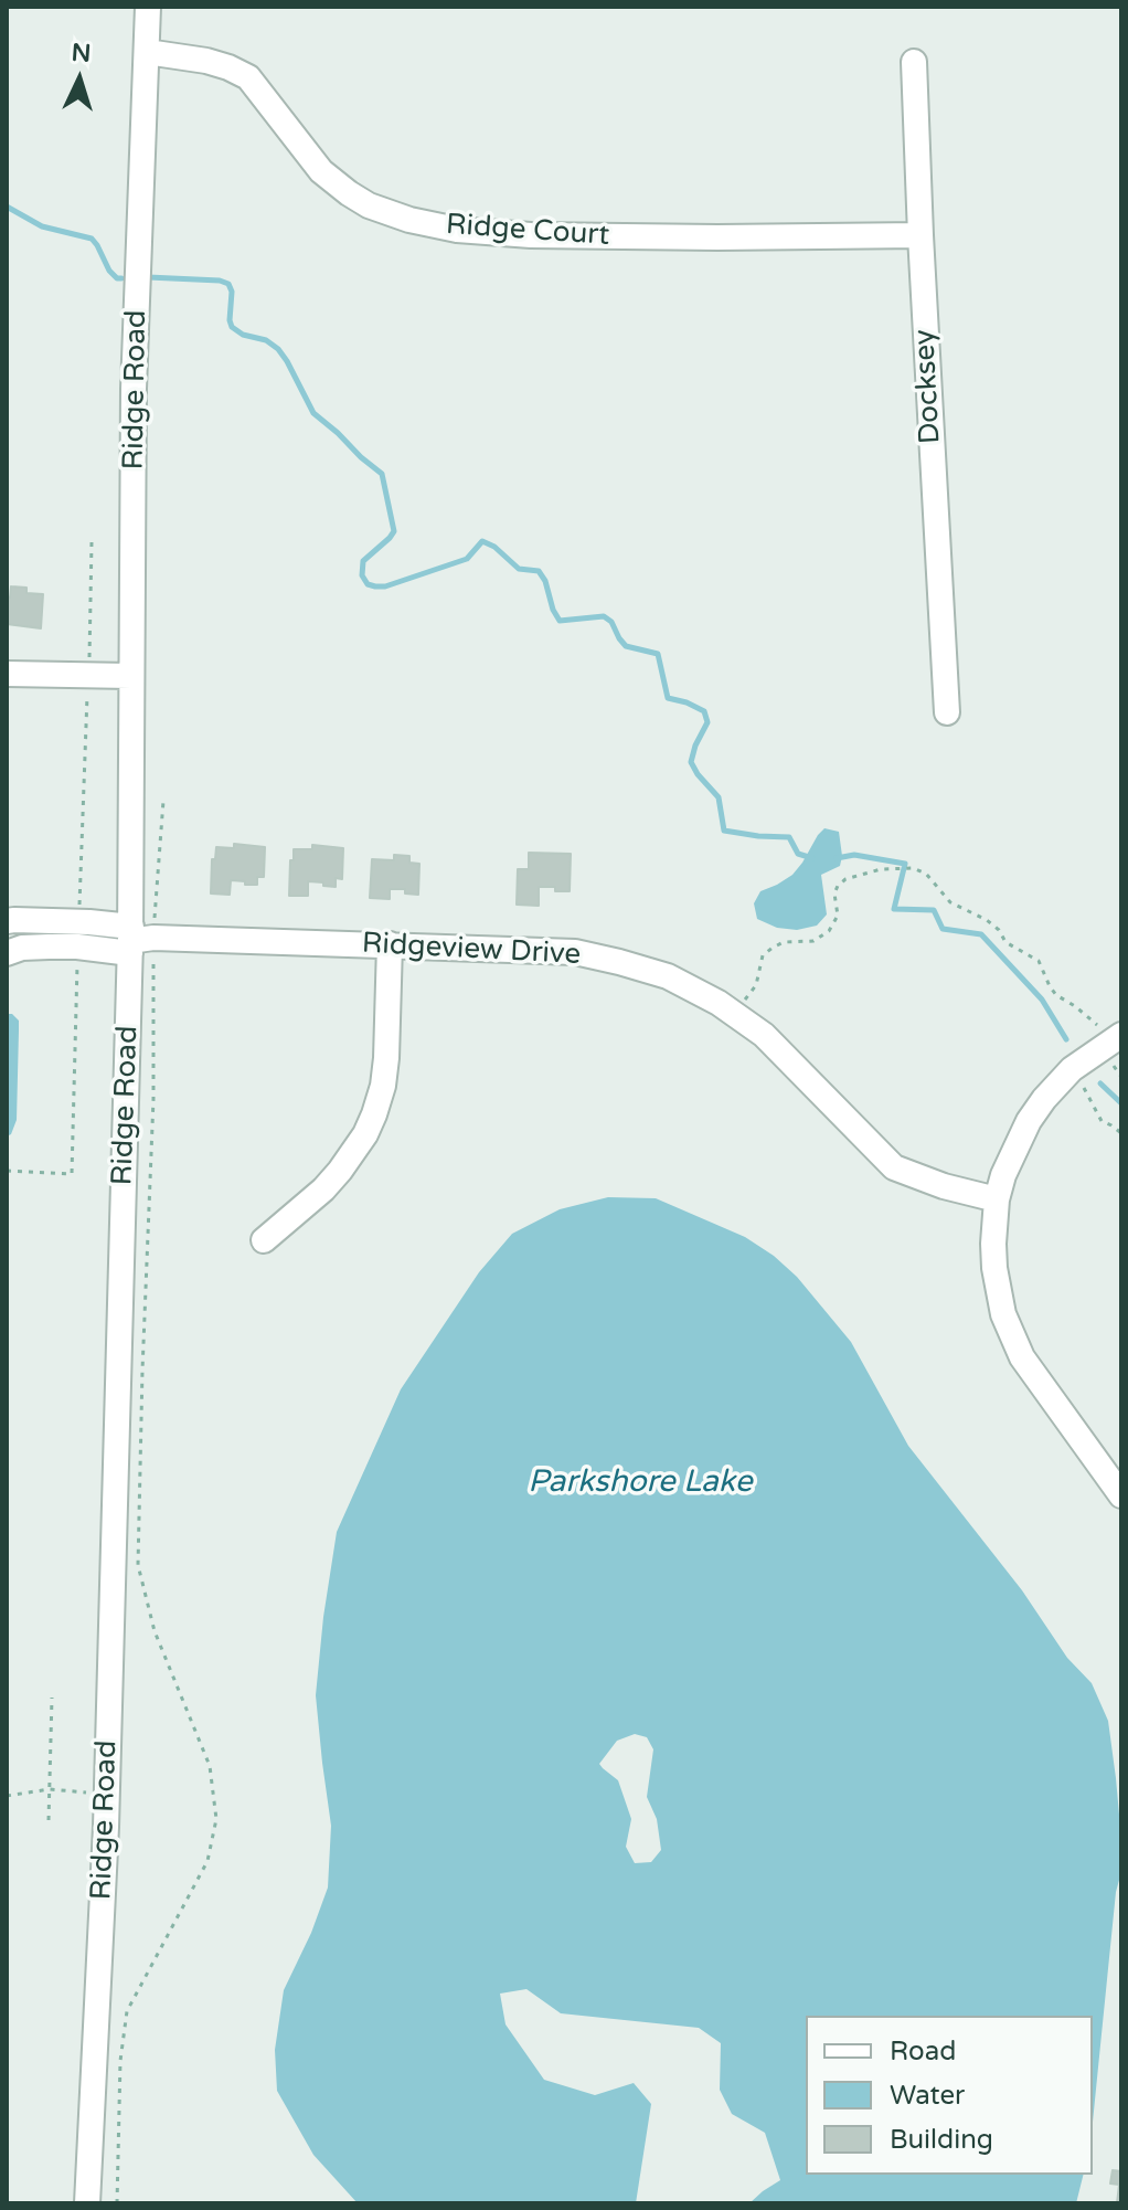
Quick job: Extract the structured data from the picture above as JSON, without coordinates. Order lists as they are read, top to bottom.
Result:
{
  "streets": {
    "street": [
      "Ridge Court",
      "Docksey",
      "Ridge Road",
      "Ridgeview Drive"
    ]
  },
  "crossings": [
    ["Ridge Court", "Docksey"],
    ["Ridge Court", "Ridge Road"],
    ["Ridge Road", "Ridgeview Drive"]
  ],
  "water": ["Parkshore Lake"],
  "legend": ["Road", "Water", "Building"],
  "north": "top"
}
